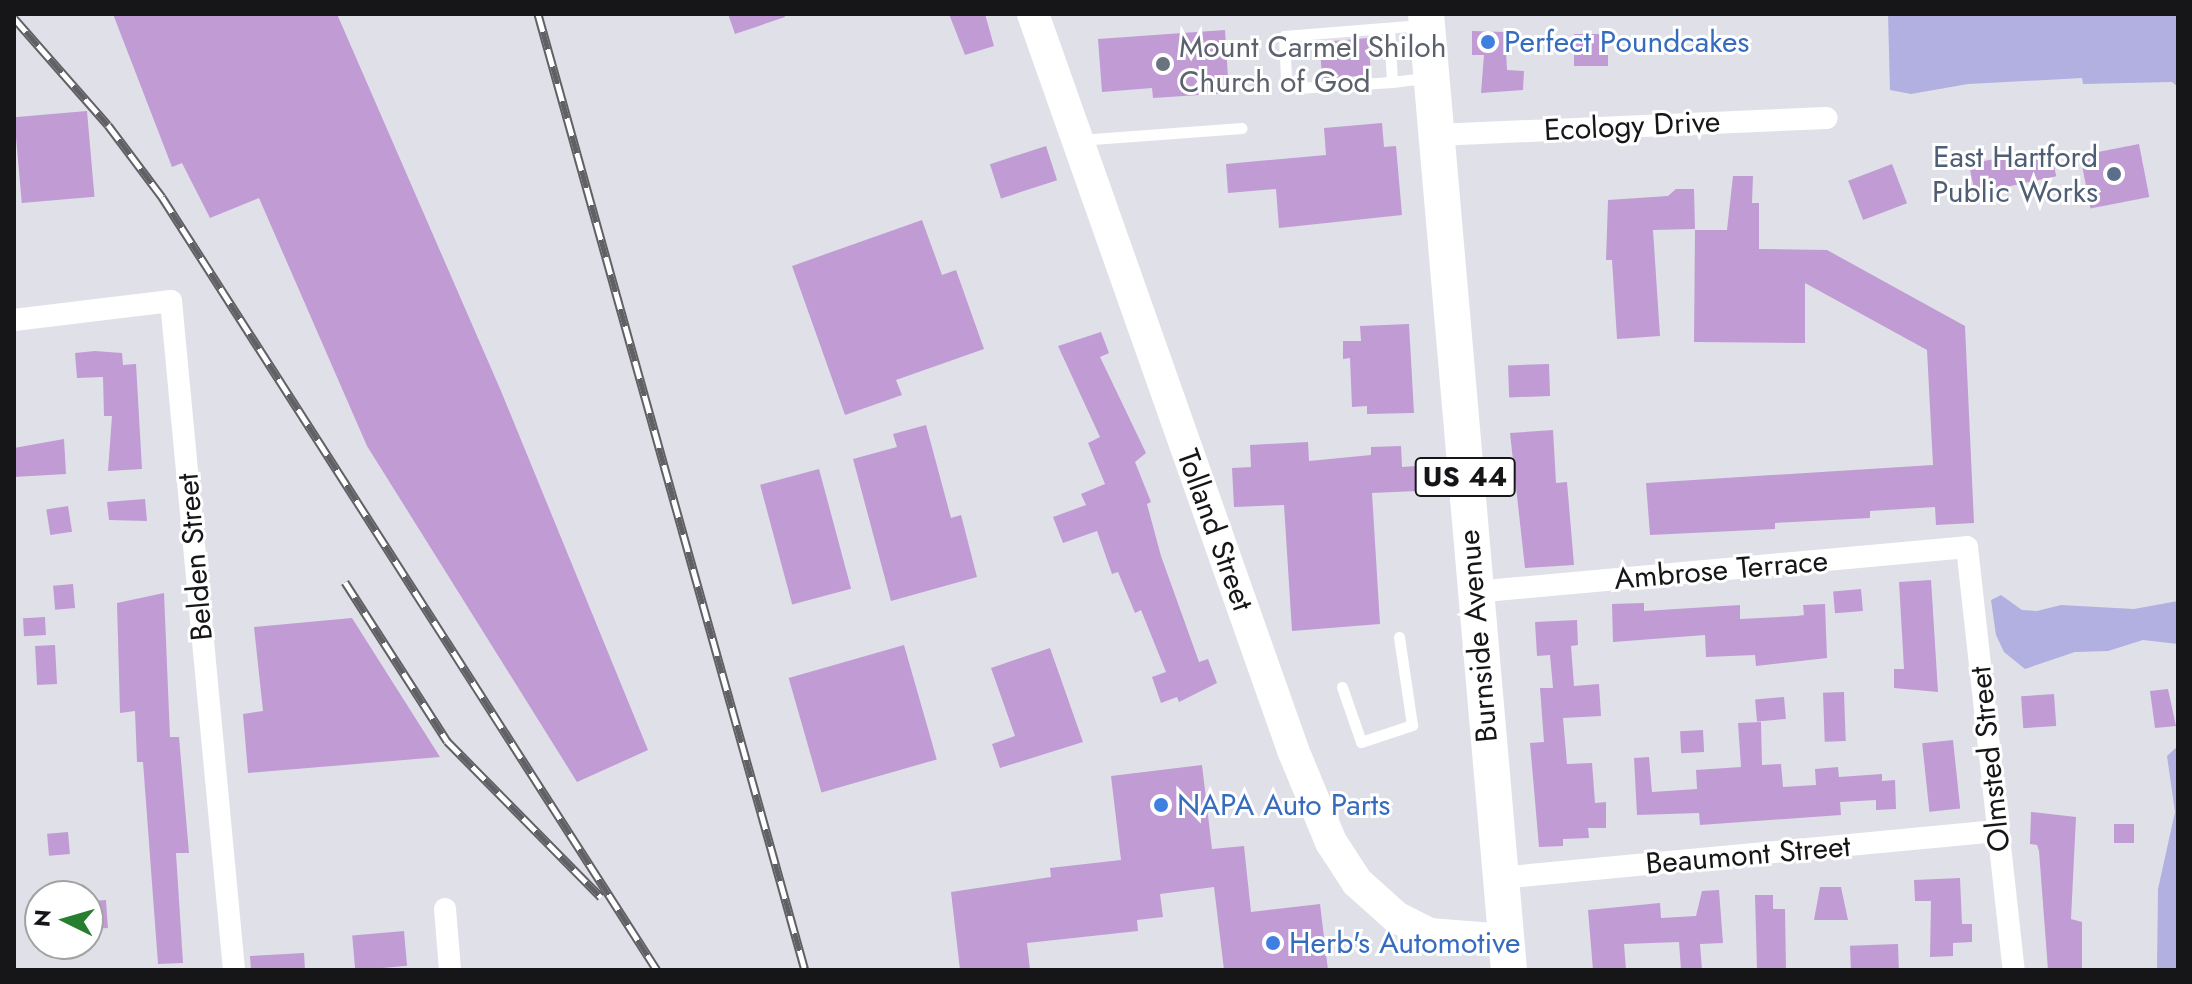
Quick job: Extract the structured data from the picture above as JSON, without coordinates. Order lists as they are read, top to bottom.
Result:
{
  "streets": {
    "main road": ["US 44", "Tolland Street", "Burnside Avenue"],
    "street": [
      "Ecology Drive",
      "Belden Street",
      "Ambrose Terrace",
      "Olmsted Street",
      "Beaumont Street"
    ]
  },
  "crossings": [
    ["Ecology Drive", "Burnside Avenue"],
    ["Tolland Street", "Burnside Avenue"],
    ["Ambrose Terrace", "Burnside Avenue"],
    ["Ambrose Terrace", "Olmsted Street"],
    ["Burnside Avenue", "Beaumont Street"],
    ["Olmsted Street", "Beaumont Street"]
  ],
  "places": [
    "Perfect Poundcakes",
    "Mount Carmel Shiloh Church of God",
    "East Hartford Public Works",
    "NAPA Auto Parts",
    "Herb's Automotive"
  ],
  "north": "left"
}
